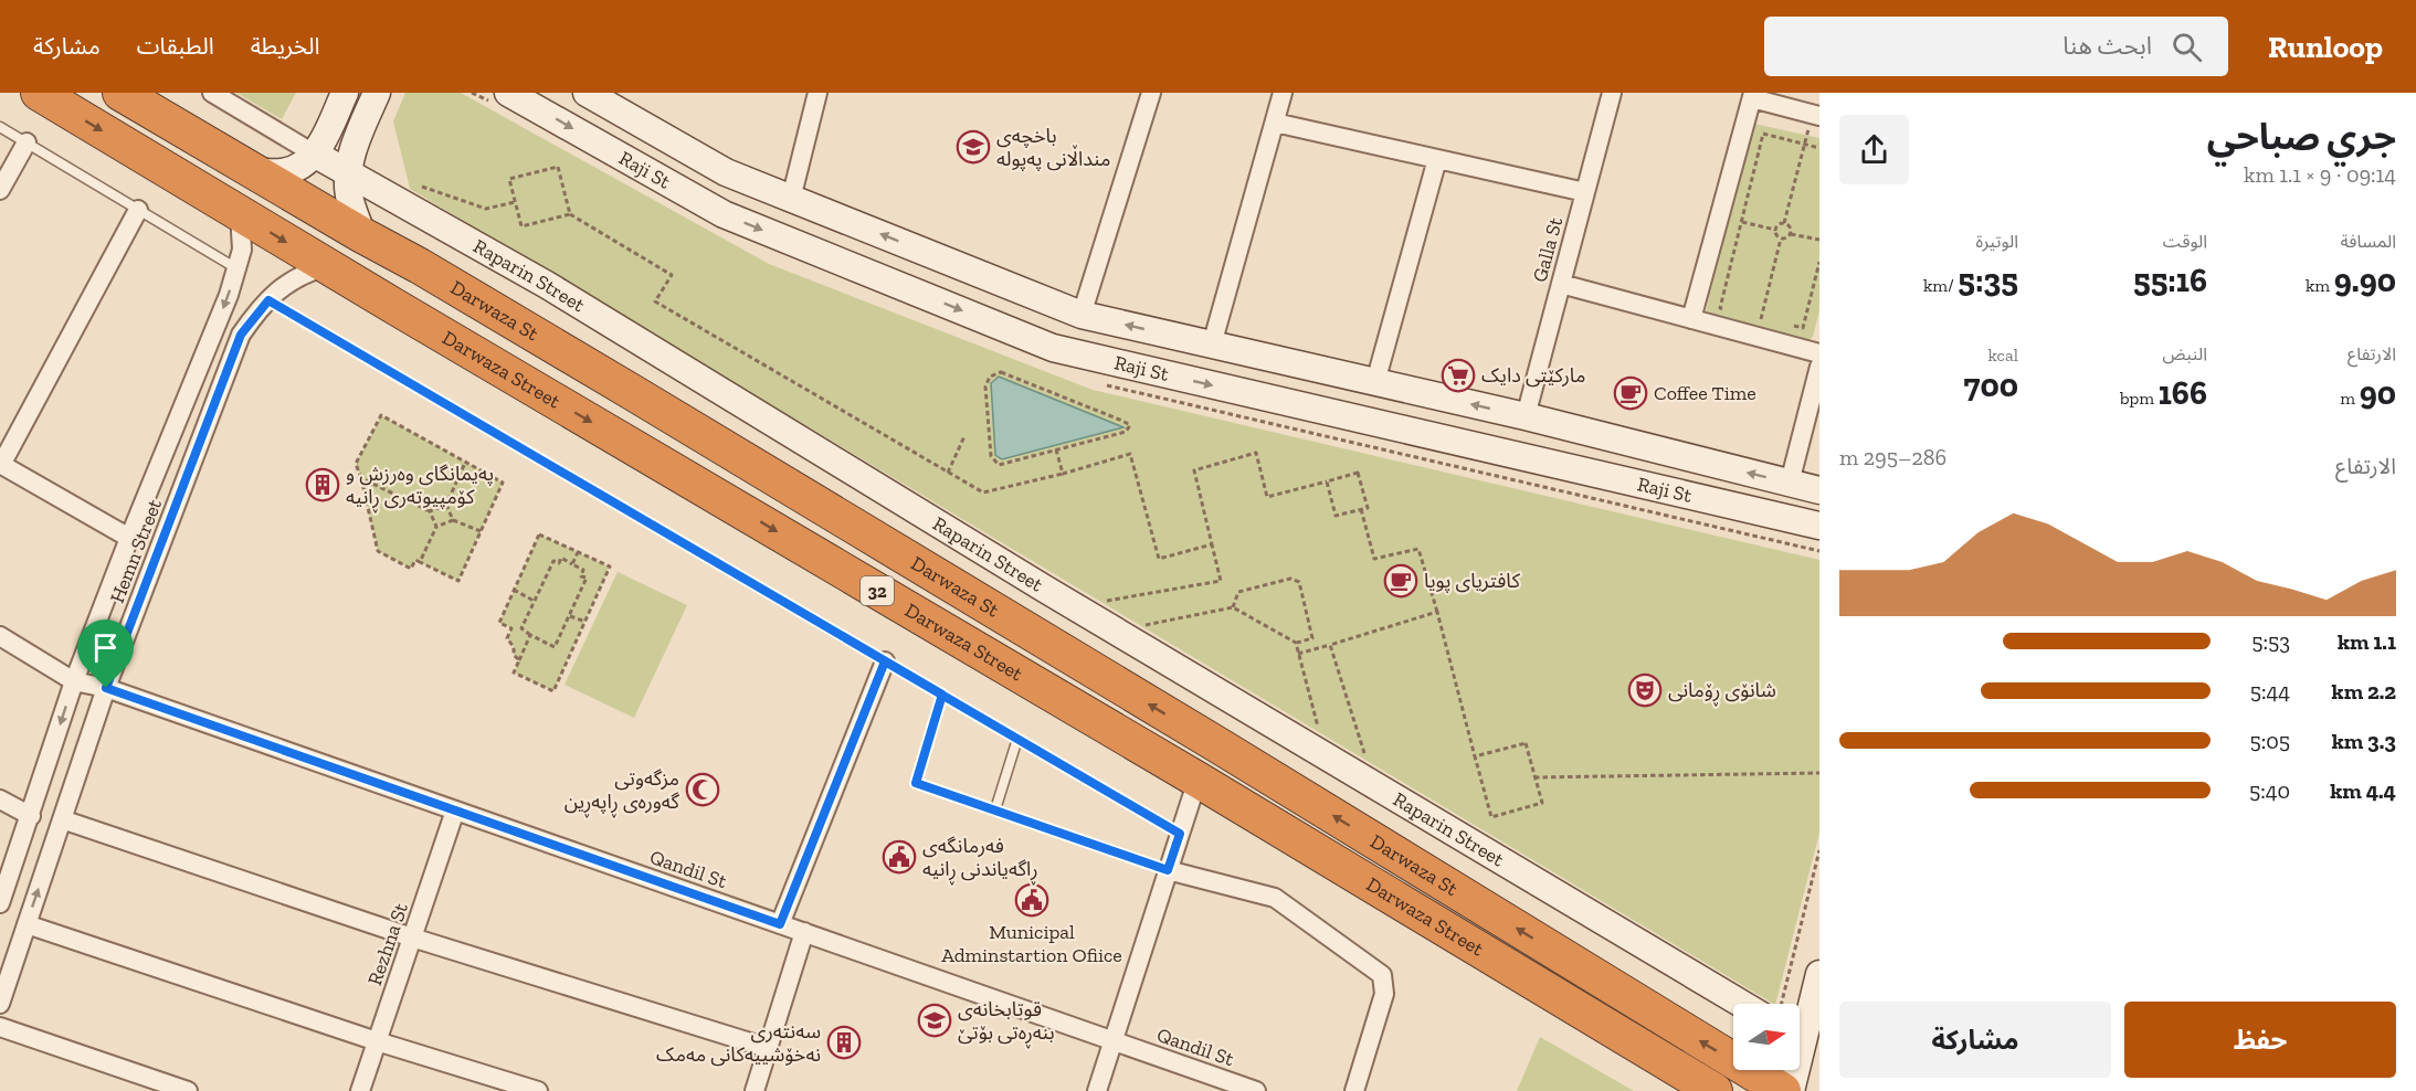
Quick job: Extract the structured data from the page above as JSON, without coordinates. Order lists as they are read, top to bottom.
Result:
{
  "streets": {
    "highway": ["Darwaza St", "Darwaza Street", "32"],
    "street": [
      "Raji St",
      "Galla St",
      "Raparin Street",
      "Hemn Street",
      "Qandil St",
      "Rezhna St"
    ]
  },
  "crossings": [
    ["Raji St", "Galla St"],
    ["Darwaza Street", "Hemn Street"],
    ["Hemn Street", "Qandil St"],
    ["Qandil St", "Rezhna St"]
  ],
  "one_way": ["Darwaza St", "Darwaza Street"],
  "places": {
    "school or university": ["باخچەی منداڵانی پەپولە", "قوتابخانەی بنەڕەتی بۆتێ"],
    "supermarket": ["مارکێتی دایک"],
    "cafe": ["Coffee Time", "کافتریای پویا"],
    "building": ["پەیمانگای وەرزش و کۆمپیوتەری ڕانیە", "سەنتەری نەخۆشییەکانی مەمک"],
    "theatre": ["شانۆی ڕۆمانی"],
    "mosque": ["مزگەوتی گەورەی ڕاپەڕین"],
    "public building": ["فەرمانگەی ڕاگەیاندنی ڕانیە", "Municipal Adminstartion Ofiice"]
  },
  "north": "right",
  "page": {
    "header": "Runloop",
    "search": "ابحث هنا",
    "nav": ["الخريطة", "الطبقات", "مشاركة"],
    "heading": ["جري صباحي", "09:14 · 9 × 1.1 km"],
    "stats": [
      ["المسافة", "9.90 km"],
      ["الوقت", "55:16"],
      ["الوتيرة", "5:35 /km"],
      ["الارتفاع", "90 m"],
      ["النبض", "166 bpm"],
      ["kcal", "700"]
    ],
    "chart": ["الارتفاع", "286–295 m"],
    "list": [
      {
        "name": "1.1 km",
        "note": "5:53"
      },
      {
        "name": "2.2 km",
        "note": "5:44"
      },
      {
        "name": "3.3 km",
        "note": "5:05"
      },
      {
        "name": "4.4 km",
        "note": "5:40"
      }
    ],
    "buttons": ["حفظ", "مشاركة"]
  }
}
